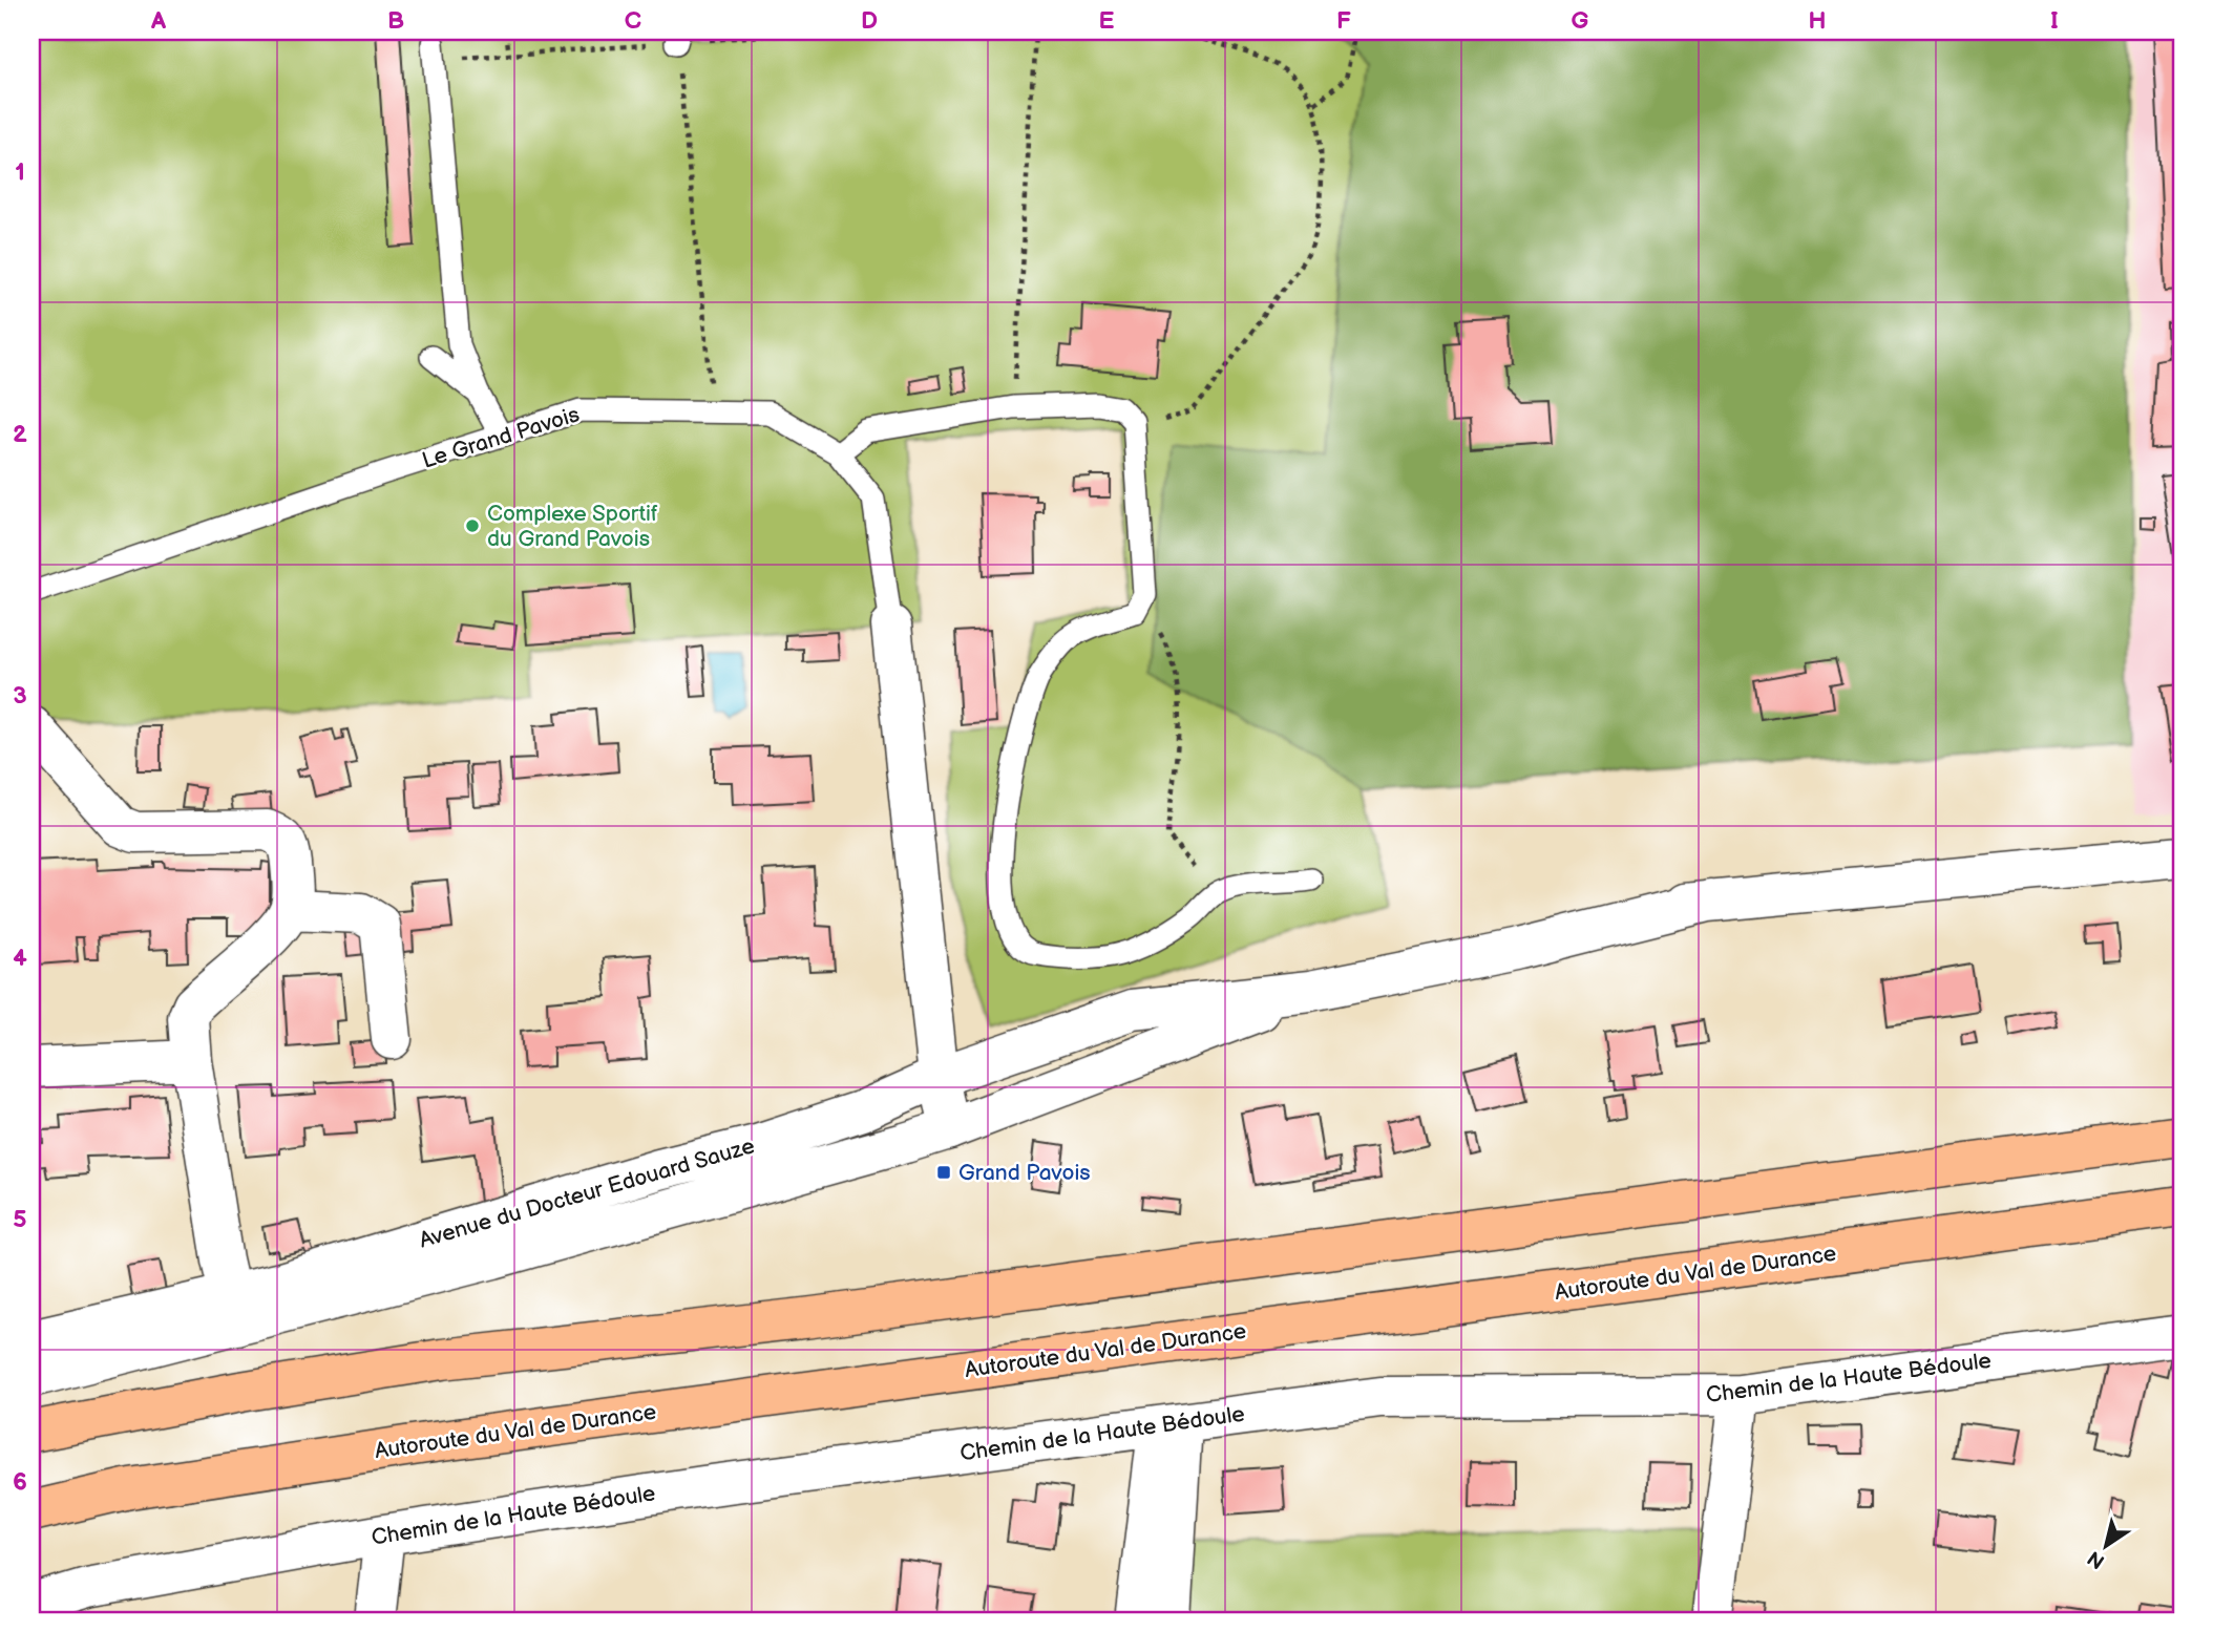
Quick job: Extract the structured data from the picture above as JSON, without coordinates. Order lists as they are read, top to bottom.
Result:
{
  "streets": {
    "highway": ["Autoroute du Val de Durance"],
    "street": ["Avenue du Docteur Edouard Sauze", "Chemin de la Haute Bédoule"],
    "lane": ["Le Grand Pavois"]
  },
  "places": {
    "other": ["Complexe Sportif du Grand Pavois"],
    "transit": ["Grand Pavois"]
  },
  "north": "bottom left",
  "grid": {
    "columns": [
      "A",
      "B",
      "C",
      "D",
      "E",
      "F",
      "G",
      "H",
      "I"
    ],
    "rows": [
      "1",
      "2",
      "3",
      "4",
      "5",
      "6"
    ]
  }
}
